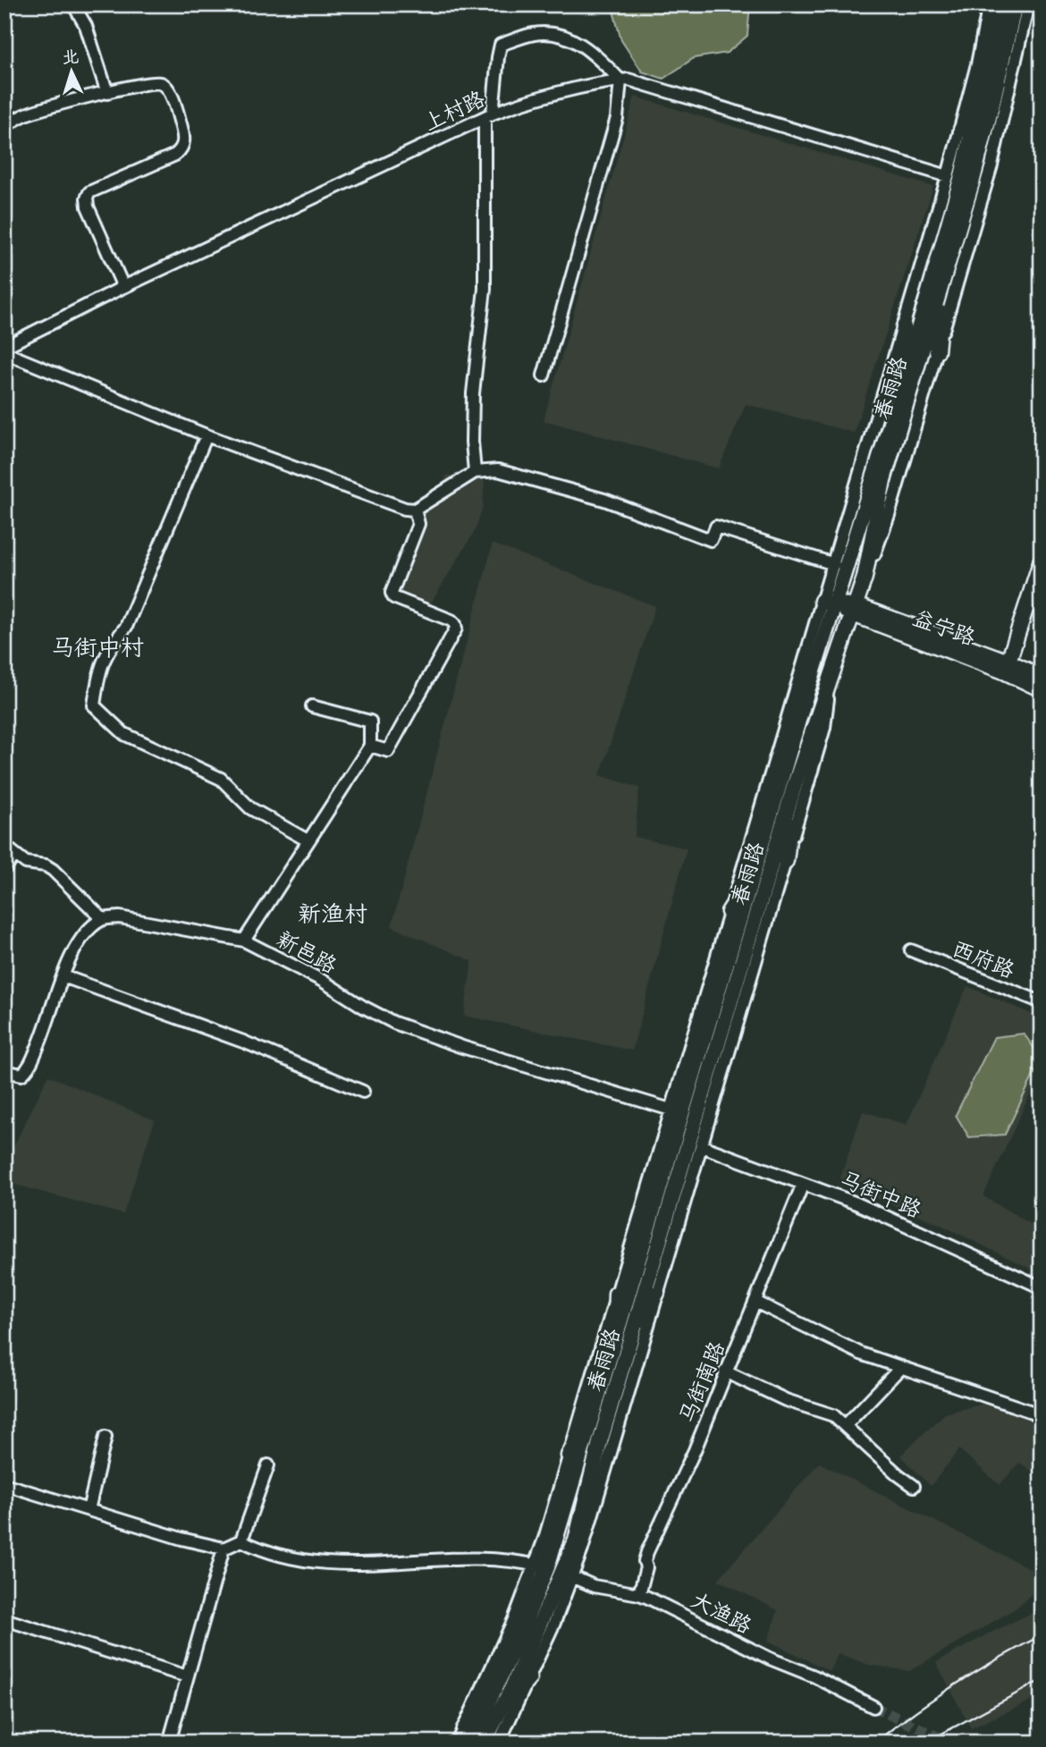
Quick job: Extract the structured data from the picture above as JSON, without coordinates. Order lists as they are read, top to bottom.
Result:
{
  "streets": {
    "main road": ["春雨路", "益宁路"],
    "street": [
      "上村路",
      "新邑路",
      "西府路",
      "马街中路",
      "马街南路",
      "大渔路"
    ]
  },
  "crossings": [
    ["春雨路", "益宁路"],
    ["春雨路", "大渔路"],
    ["马街中路", "马街南路"],
    ["马街南路", "大渔路"]
  ],
  "districts": ["马街中村", "新渔村"],
  "north": "top"
}
